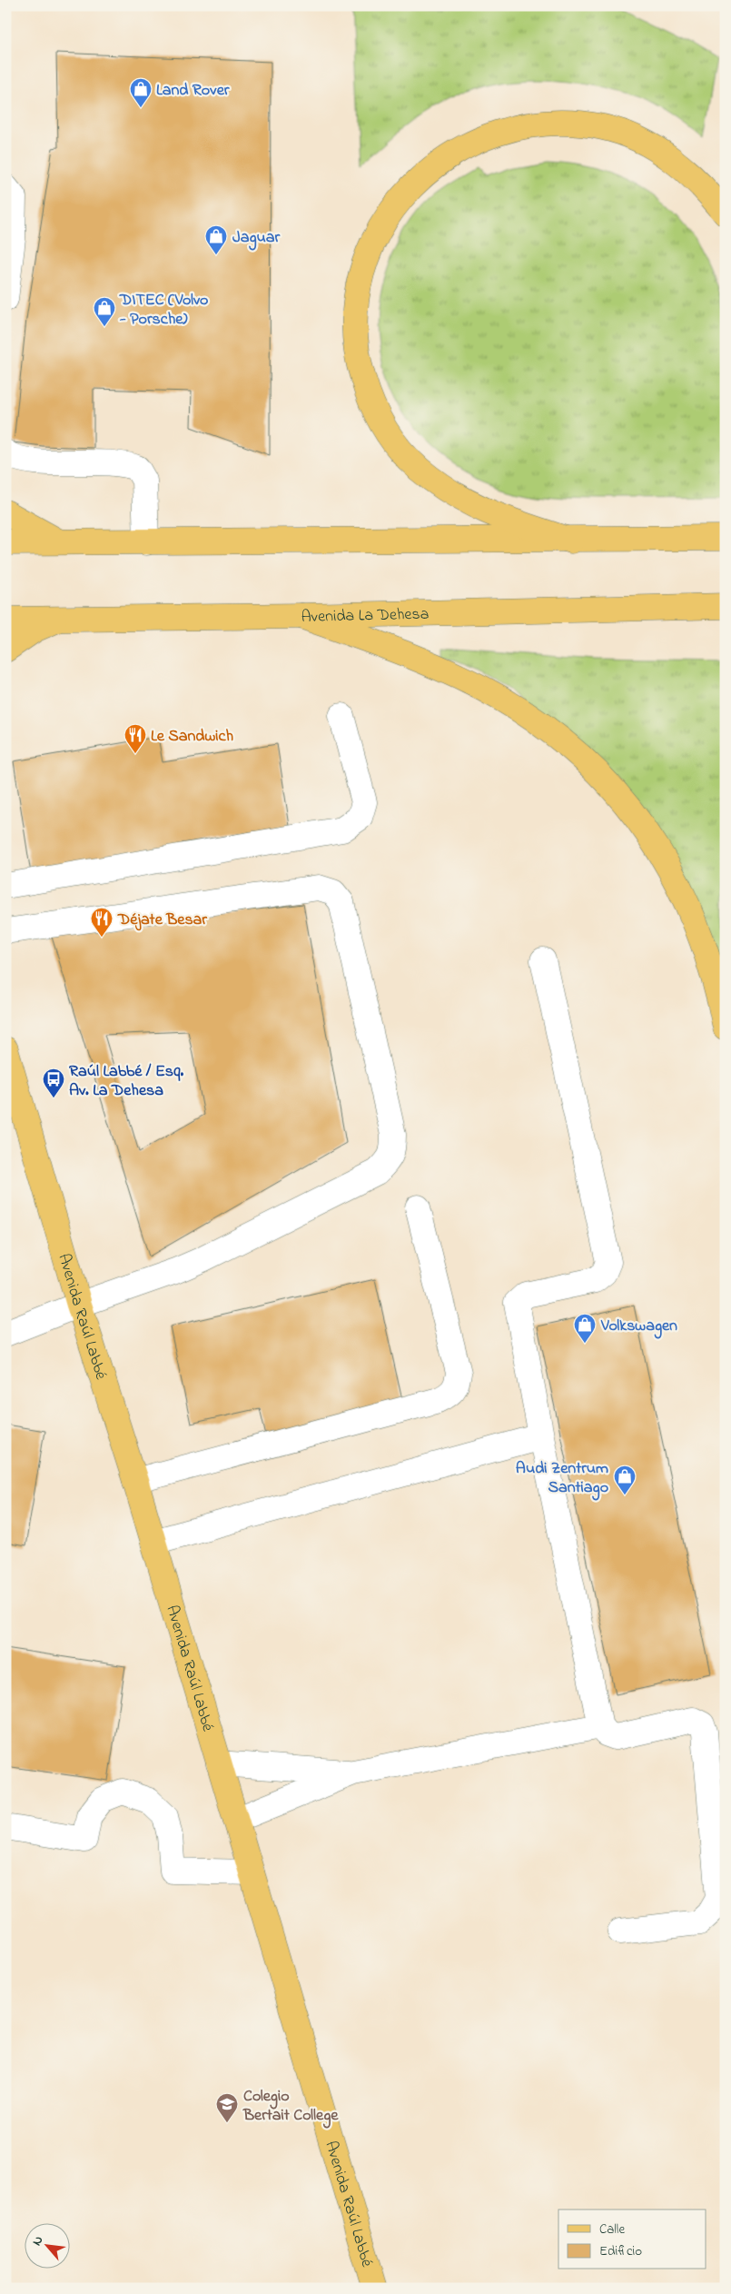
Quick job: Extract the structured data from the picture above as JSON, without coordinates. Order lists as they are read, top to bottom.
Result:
{
  "streets": {
    "main road": ["Avenida La Dehesa", "Avenida Raúl Labbé"]
  },
  "places": {
    "shop": [
      "Land Rover",
      "Jaguar",
      "DITEC (Volvo - Porsche)",
      "Volkswagen",
      "Audi Zentrum Santiago"
    ],
    "restaurant": ["Le Sandwich", "Déjate Besar"],
    "bus stop": ["Raúl Labbé / Esq. Av. La Dehesa"],
    "school or university": ["Colegio Bertait College"]
  },
  "legend": ["Calle", "Edificio"],
  "north": "top left"
}
